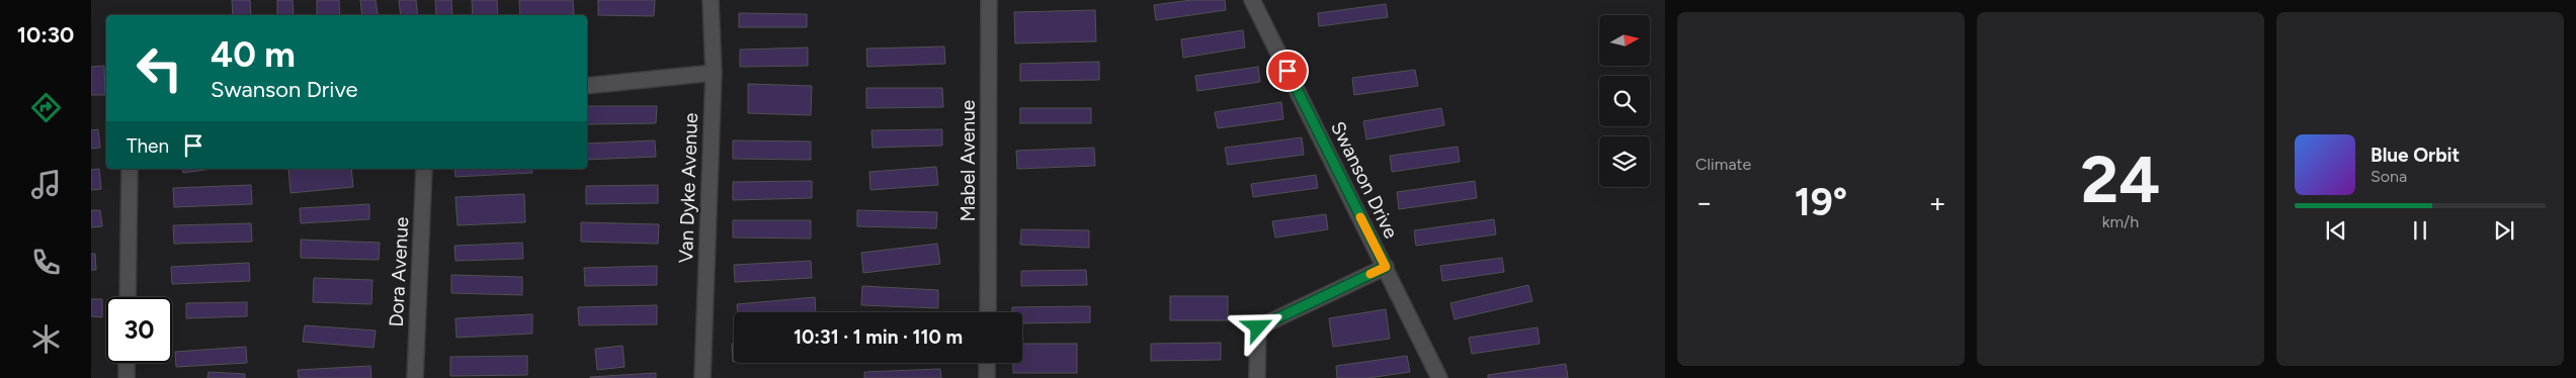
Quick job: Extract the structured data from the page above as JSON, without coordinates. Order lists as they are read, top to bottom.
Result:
{
  "streets": {
    "street": [
      "Mabel Avenue",
      "Swanson Drive",
      "Van Dyke Avenue",
      "Dora Avenue"
    ]
  },
  "north": "right",
  "page": {
    "tabs": "10:30",
    "tile": [
      "Climate",
      ["24", "km/h"]
    ],
    "turn": ["40 m", "Swanson Drive"],
    "then": "Then",
    "song": ["Blue Orbit", "Sona"],
    "heat": ["−", "19°", "+"],
    "limit": "30",
    "trip": "10:31 · 1 min · 110 m"
  }
}
